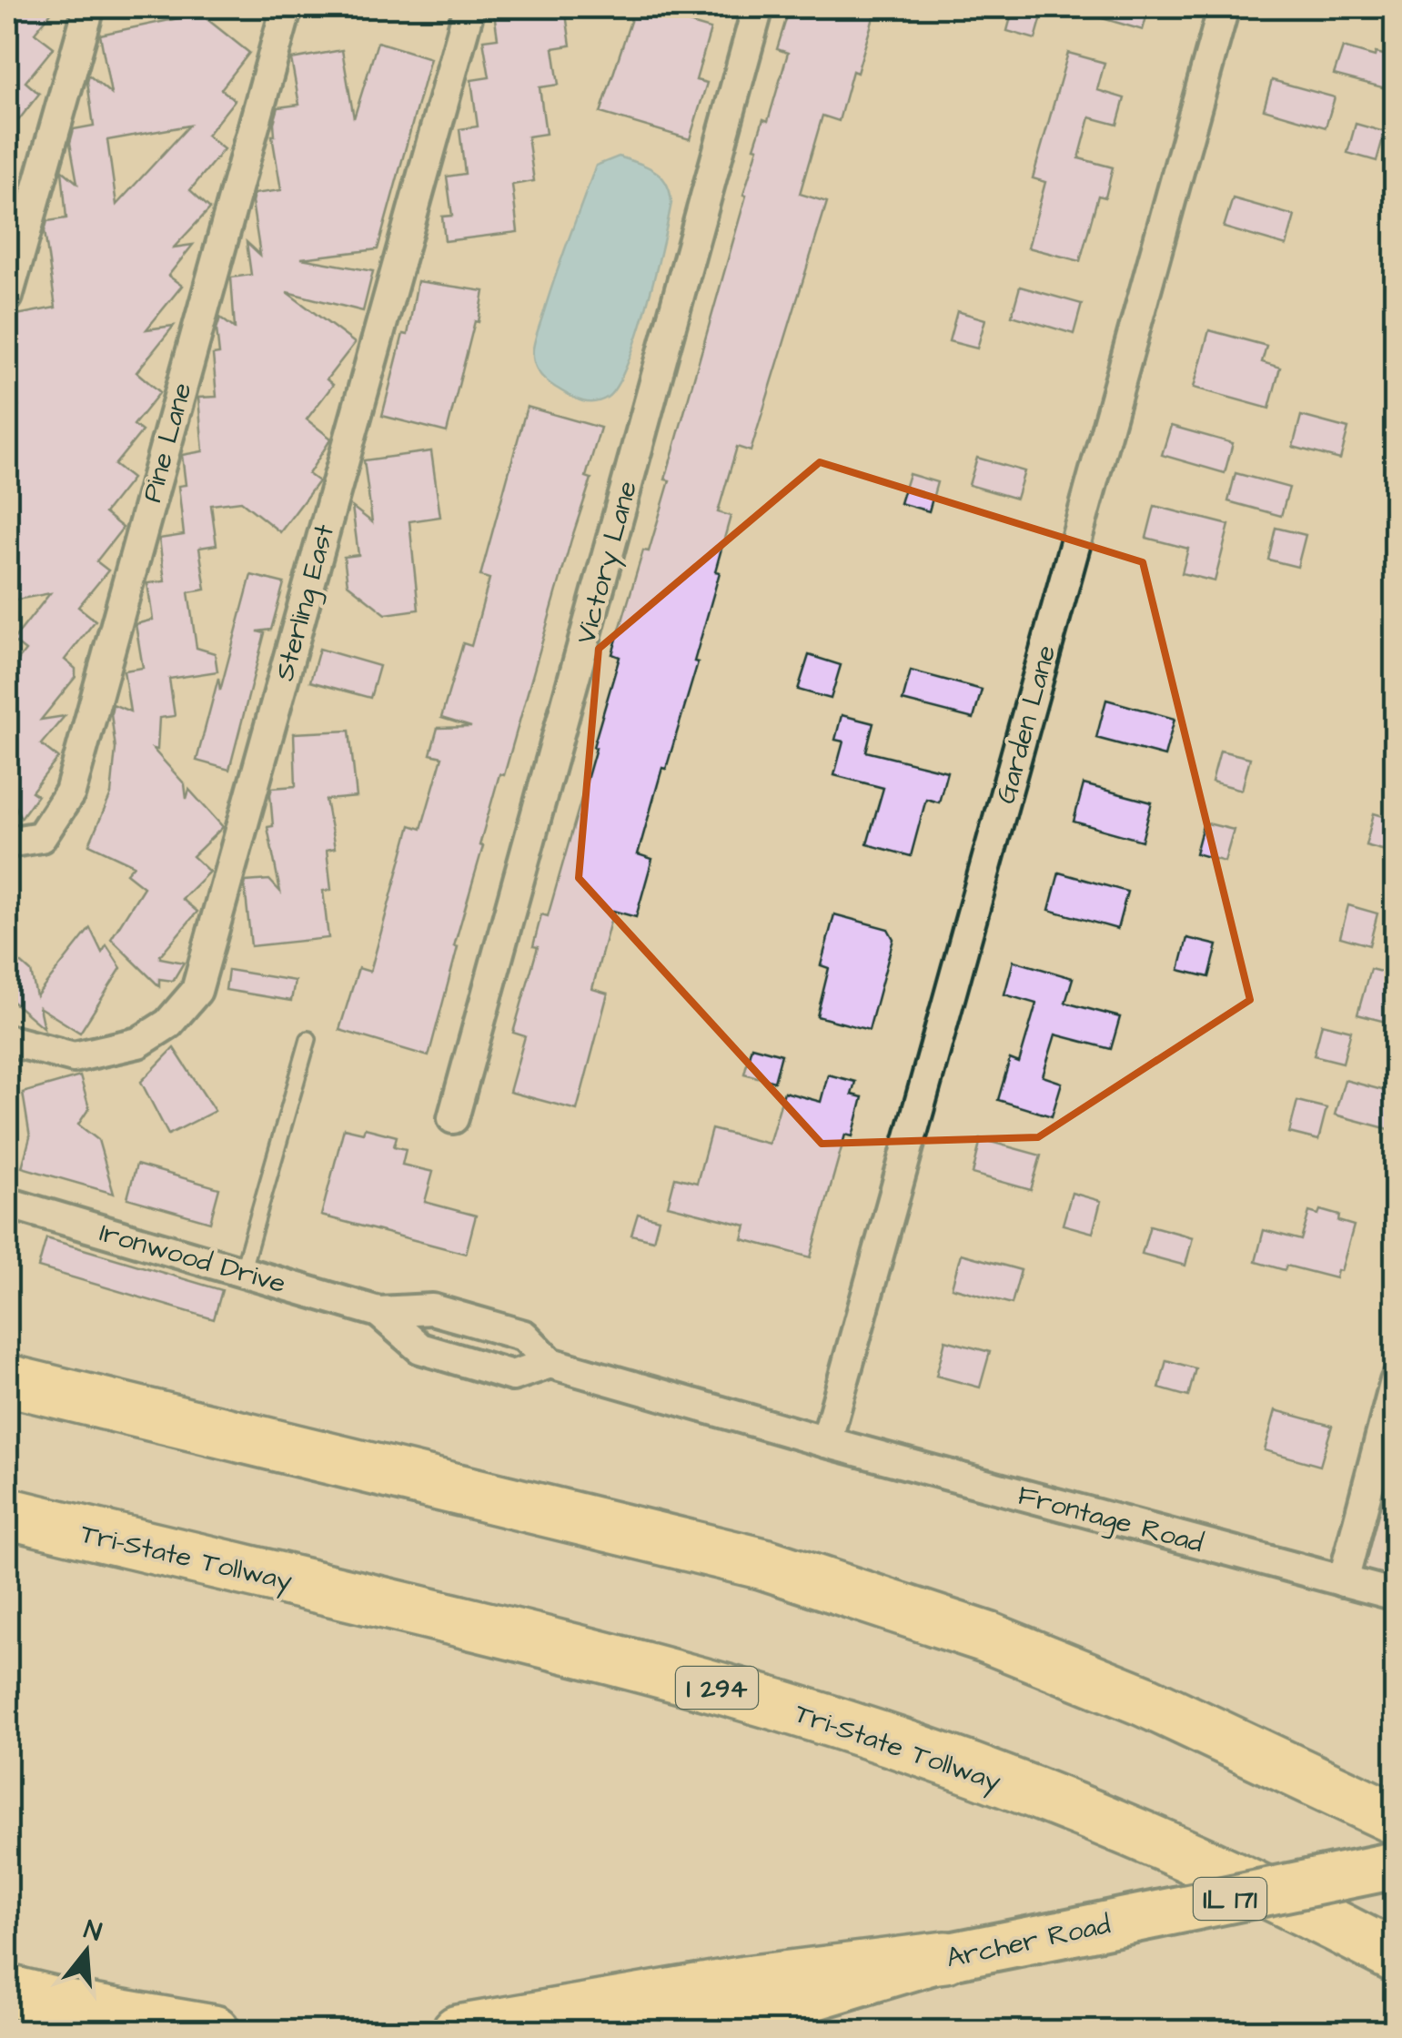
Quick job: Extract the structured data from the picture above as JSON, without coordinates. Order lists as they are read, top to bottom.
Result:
{
  "streets": {
    "highway": ["Tri-State Tollway", "I 294"],
    "main road": ["IL 171", "Archer Road"],
    "street": [
      "Pine Lane",
      "Victory Lane",
      "Sterling East",
      "Garden Lane",
      "Ironwood Drive",
      "Frontage Road"
    ]
  },
  "crossings": [
    ["Garden Lane", "Ironwood Drive"],
    ["Garden Lane", "Frontage Road"],
    ["Ironwood Drive", "Frontage Road"]
  ],
  "north": "top"
}
